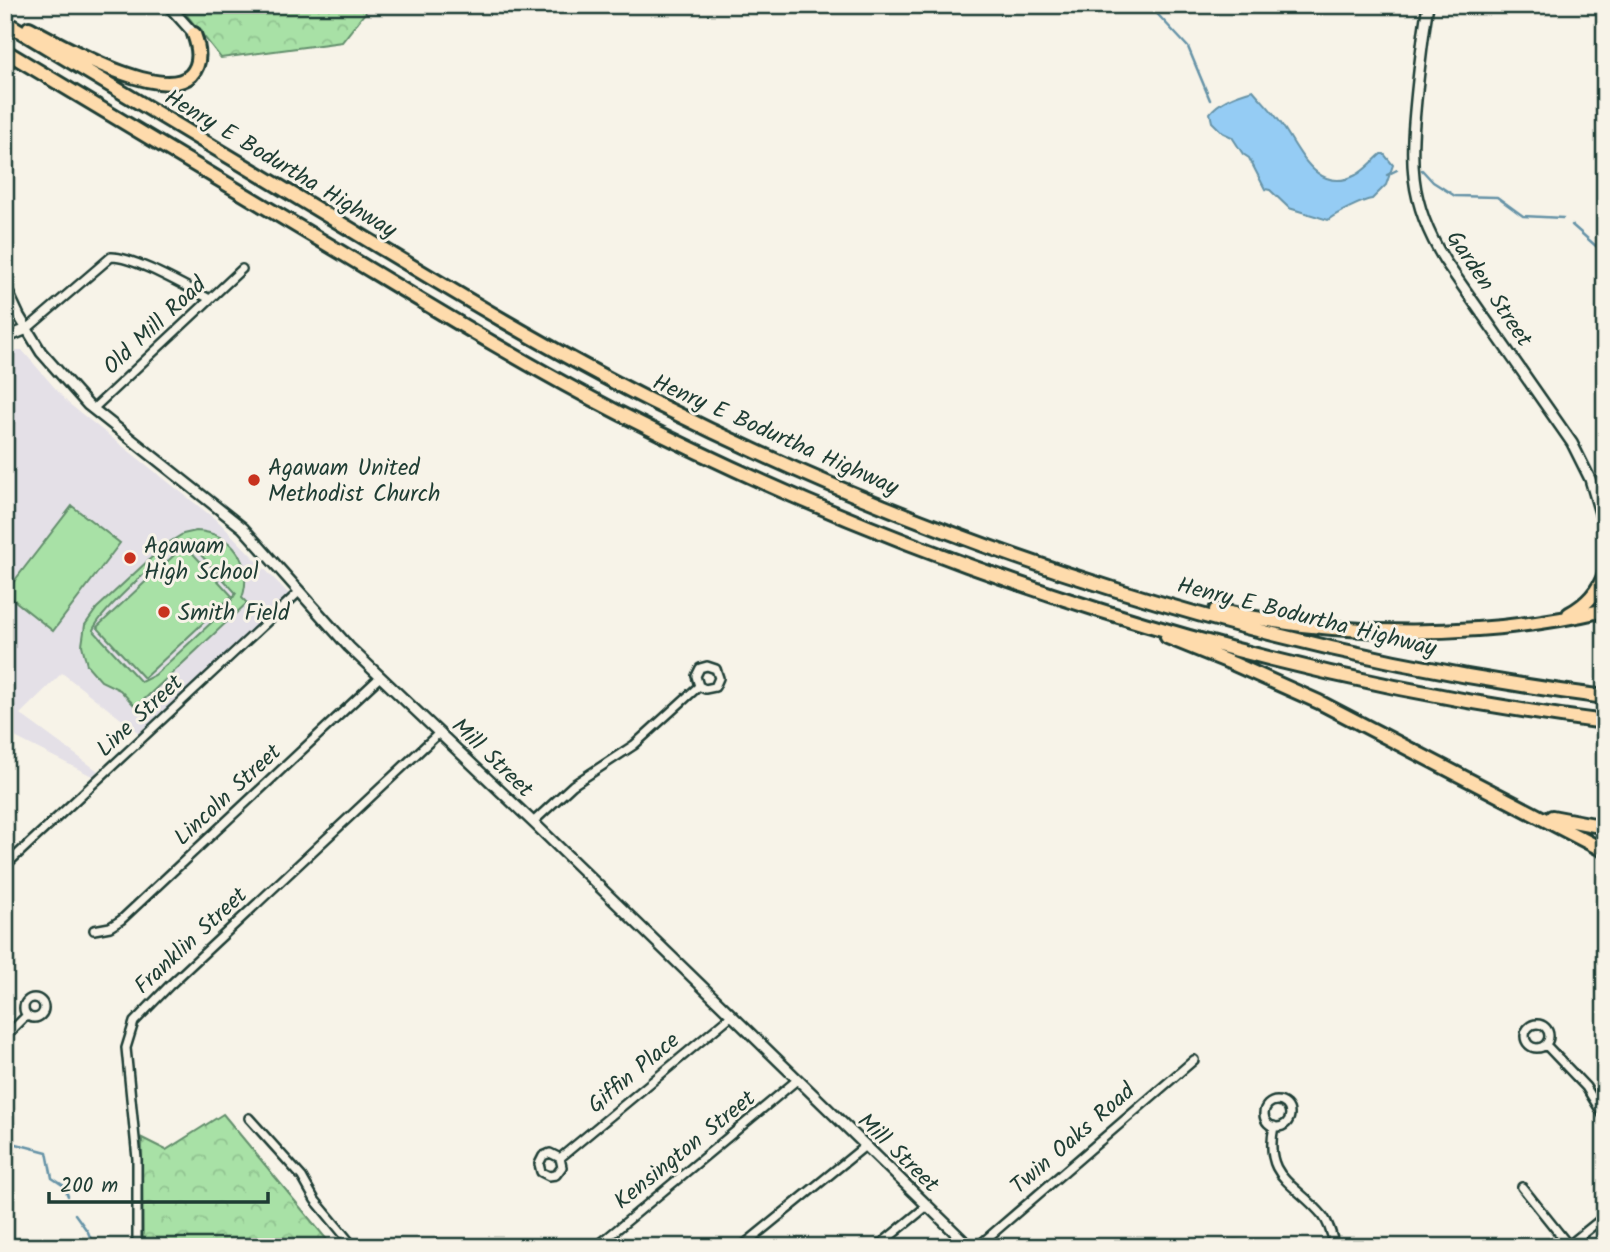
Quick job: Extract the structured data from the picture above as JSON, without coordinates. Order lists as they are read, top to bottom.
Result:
{
  "streets": {
    "highway": ["Henry E Bodurtha Highway"],
    "street": [
      "Garden Street",
      "Old Mill Road",
      "Line Street",
      "Mill Street",
      "Lincoln Street",
      "Franklin Street",
      "Giffin Place",
      "Twin Oaks Road",
      "Kensington Street"
    ]
  },
  "crossings": [
    ["Old Mill Road", "Mill Street"],
    ["Line Street", "Mill Street"],
    ["Mill Street", "Lincoln Street"],
    ["Mill Street", "Franklin Street"],
    ["Mill Street", "Giffin Place"],
    ["Mill Street", "Kensington Street"]
  ],
  "places": ["Agawam United Methodist Church", "Agawam High School", "Smith Field"],
  "scale_bar": "200 m"
}
